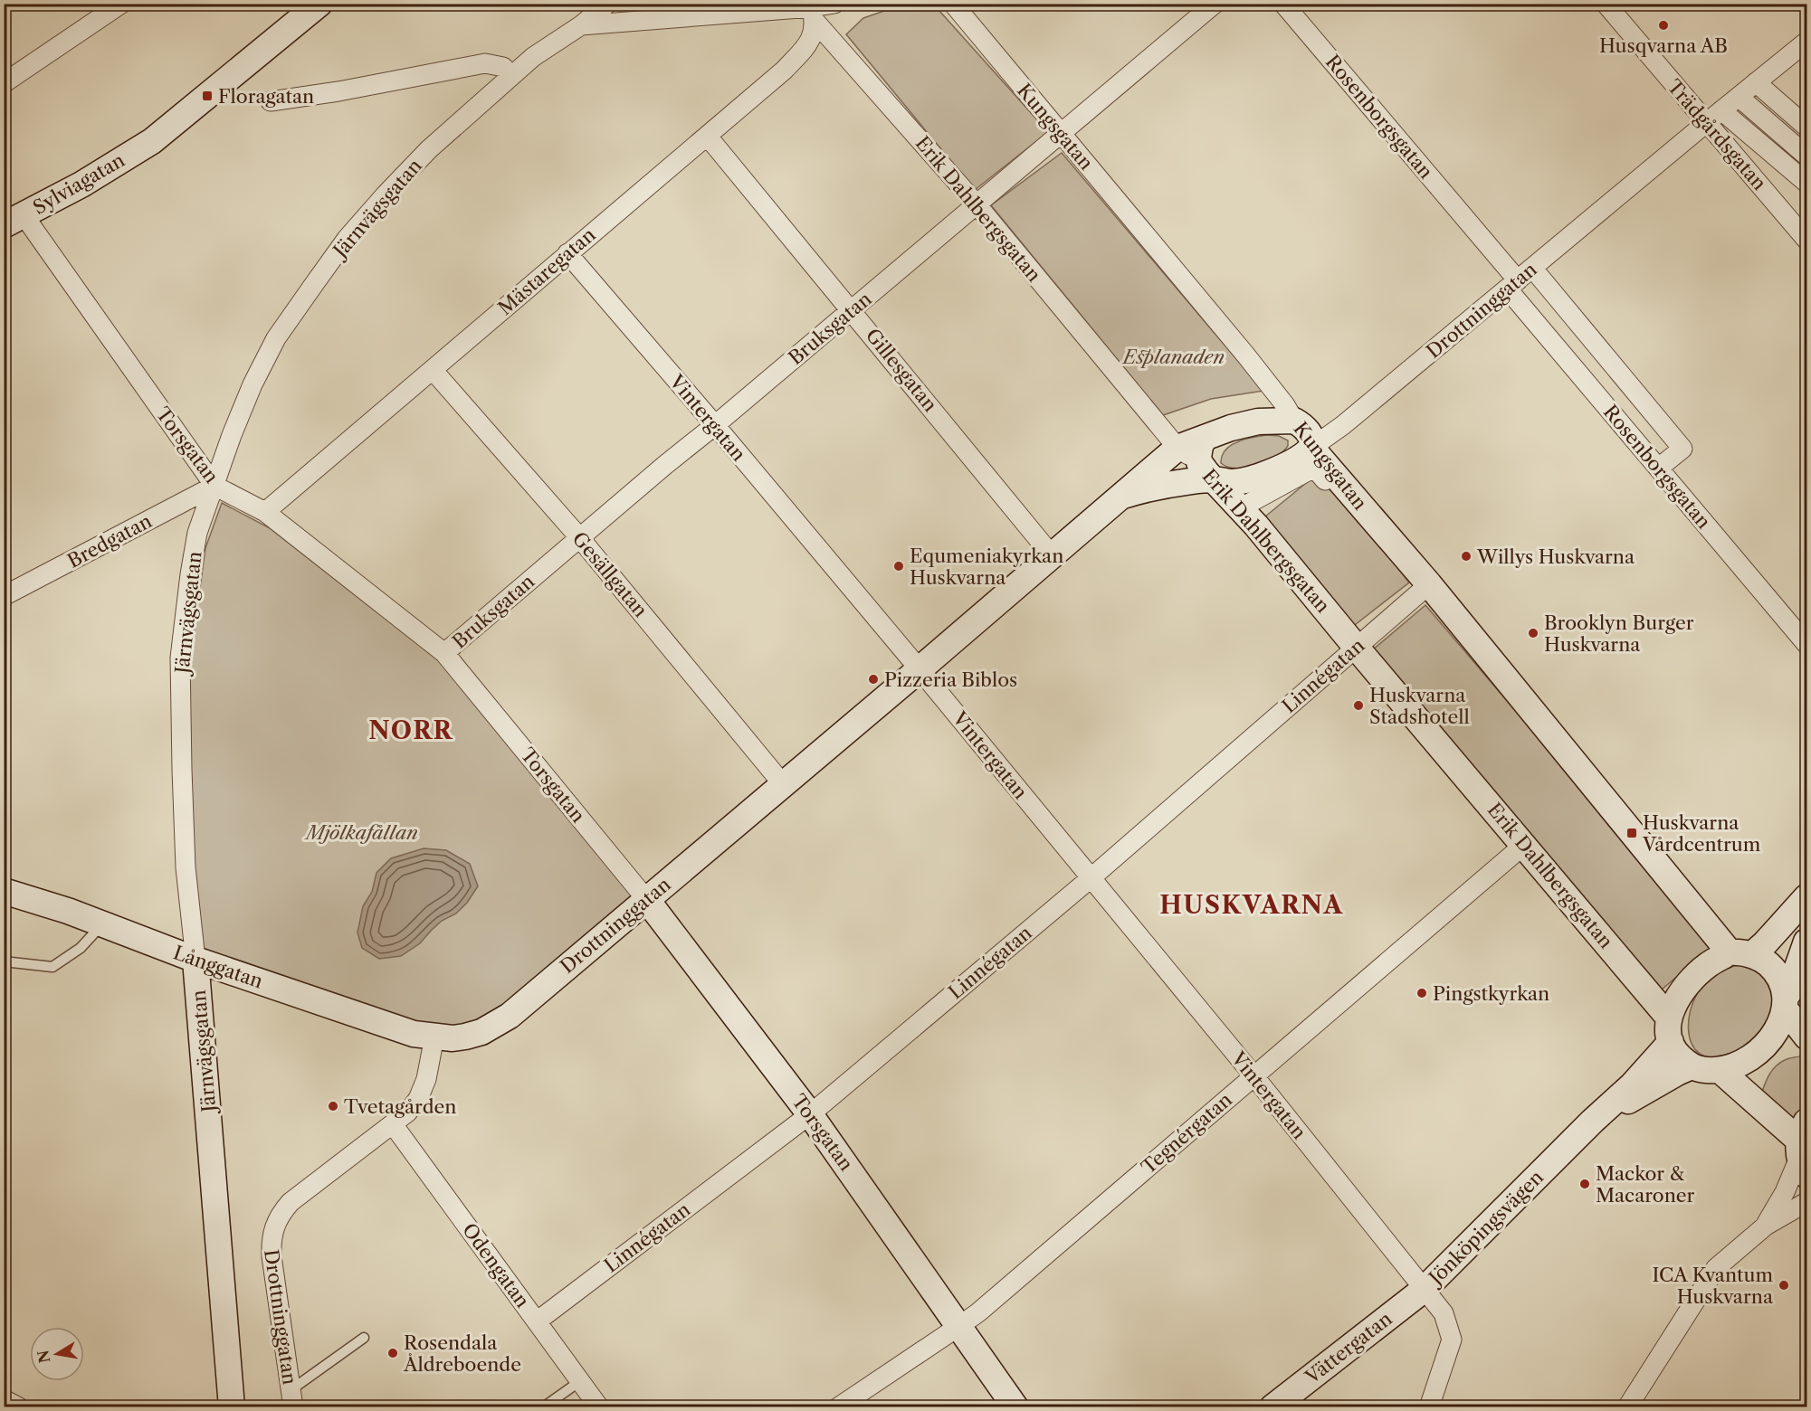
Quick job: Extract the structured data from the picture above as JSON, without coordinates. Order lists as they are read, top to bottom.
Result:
{
  "streets": {
    "street": [
      "Rosenborgsgatan",
      "Kungsgatan",
      "Trädgårdsgatan",
      "Sylviagatan",
      "Järnvägsgatan",
      "Erik Dahlbergsgatan",
      "Mästaregatan",
      "Drottninggatan",
      "Bruksgatan",
      "Gillesgatan",
      "Vintergatan",
      "Torsgatan",
      "Bredgatan",
      "Gesällgatan",
      "Linnégatan",
      "Långgatan",
      "Tegnérgatan",
      "Jönköpingsvägen",
      "Odengatan",
      "Vättergatan"
    ]
  },
  "crossings": [
    ["Rosenborgsgatan", "Drottninggatan"],
    ["Kungsgatan", "Erik Dahlbergsgatan"],
    ["Kungsgatan", "Drottninggatan"],
    ["Kungsgatan", "Bruksgatan"],
    ["Kungsgatan", "Linnégatan"],
    ["Kungsgatan", "Jönköpingsvägen"],
    ["Trädgårdsgatan", "Drottninggatan"],
    ["Järnvägsgatan", "Torsgatan"],
    ["Järnvägsgatan", "Bredgatan"],
    ["Järnvägsgatan", "Långgatan"],
    ["Erik Dahlbergsgatan", "Mästaregatan"],
    ["Erik Dahlbergsgatan", "Drottninggatan"],
    ["Erik Dahlbergsgatan", "Bruksgatan"],
    ["Erik Dahlbergsgatan", "Linnégatan"],
    ["Erik Dahlbergsgatan", "Tegnérgatan"],
    ["Erik Dahlbergsgatan", "Jönköpingsvägen"],
    ["Mästaregatan", "Gillesgatan"],
    ["Mästaregatan", "Vintergatan"],
    ["Mästaregatan", "Torsgatan"],
    ["Mästaregatan", "Gesällgatan"],
    ["Drottninggatan", "Gillesgatan"],
    ["Drottninggatan", "Vintergatan"],
    ["Drottninggatan", "Torsgatan"],
    ["Drottninggatan", "Gesällgatan"],
    ["Drottninggatan", "Långgatan"],
    ["Drottninggatan", "Odengatan"],
    ["Bruksgatan", "Gillesgatan"],
    ["Bruksgatan", "Vintergatan"],
    ["Bruksgatan", "Torsgatan"],
    ["Bruksgatan", "Gesällgatan"],
    ["Vintergatan", "Linnégatan"],
    ["Vintergatan", "Tegnérgatan"],
    ["Vintergatan", "Jönköpingsvägen"],
    ["Vintergatan", "Vättergatan"],
    ["Torsgatan", "Bredgatan"],
    ["Torsgatan", "Linnégatan"],
    ["Torsgatan", "Tegnérgatan"],
    ["Linnégatan", "Odengatan"],
    ["Jönköpingsvägen", "Vättergatan"]
  ],
  "districts": ["NORR", "HUSKVARNA"],
  "parks": ["Esplanaden", "Mjölkafållan"],
  "places": {
    "other": [
      "Husqvarna AB",
      "Willys Huskvarna",
      "Equmeniakyrkan Huskvarna",
      "Brooklyn Burger Huskvarna",
      "Pizzeria Biblos",
      "Huskvarna Stadshotell",
      "Pingstkyrkan",
      "Tvetagården",
      "Mackor & Macaroner",
      "ICA Kvantum Huskvarna",
      "Rosendala Åldreboende"
    ],
    "transit": ["Floragatan", "Huskvarna Vårdcentrum"]
  },
  "north": "left"
}
